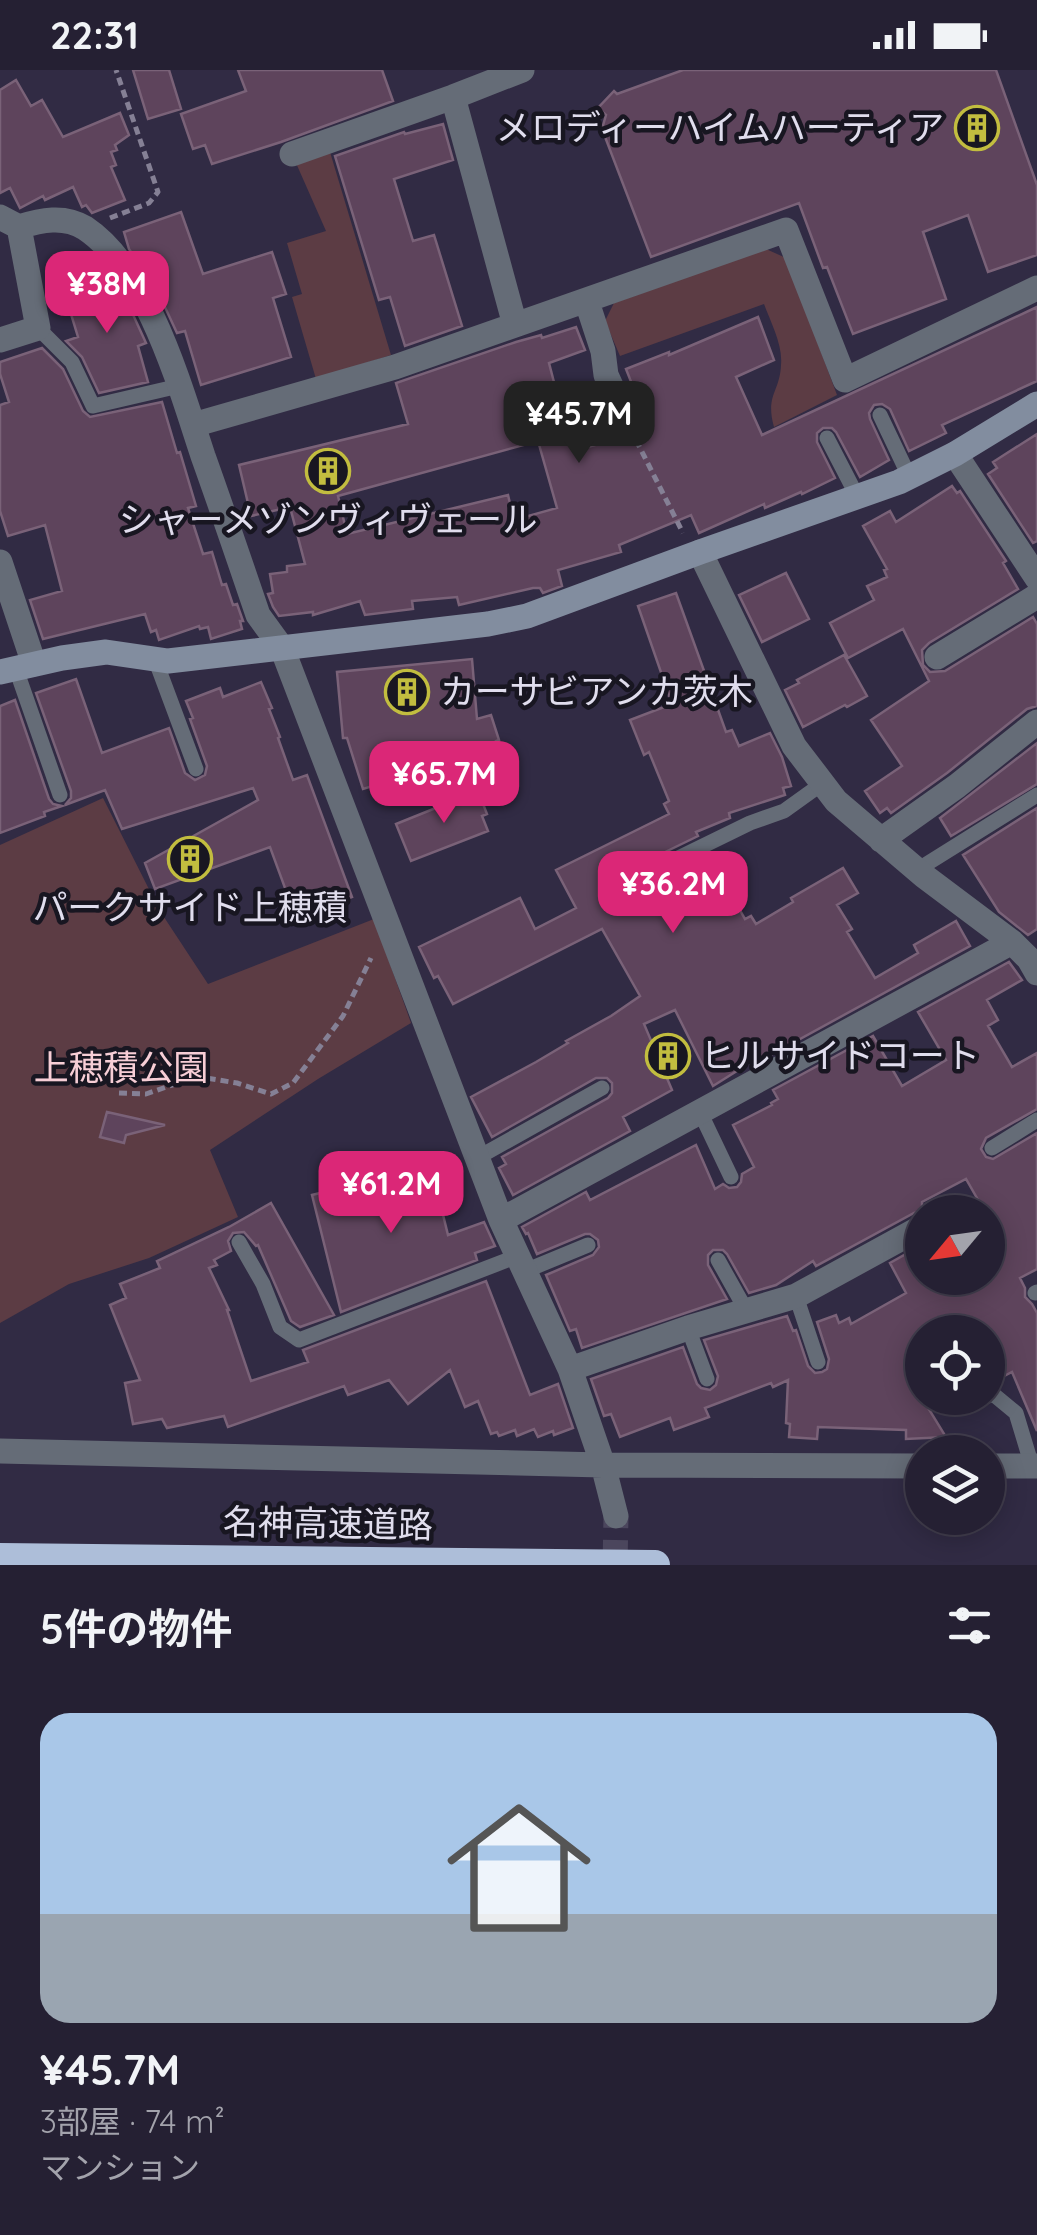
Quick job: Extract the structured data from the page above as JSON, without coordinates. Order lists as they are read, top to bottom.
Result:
{
  "streets": {
    "highway": ["名神高速道路"]
  },
  "parks": ["上穂積公園"],
  "places": {
    "building": [
      "メロディーハイムハーティア",
      "シャーメゾンヴィヴェール",
      "カーサビアンカ茨木",
      "パークサイド上穂積",
      "ヒルサイドコート"
    ]
  },
  "north": "bottom left",
  "page": {
    "status": "22:31",
    "price": [
      "¥38M",
      "¥45.7M",
      "¥65.7M",
      "¥36.2M",
      "¥61.2M"
    ],
    "heading": "5件の物件",
    "list": [
      {
        "name": "¥45.7M",
        "note": "3部屋 · 74 m² · マンション"
      }
    ]
  }
}
